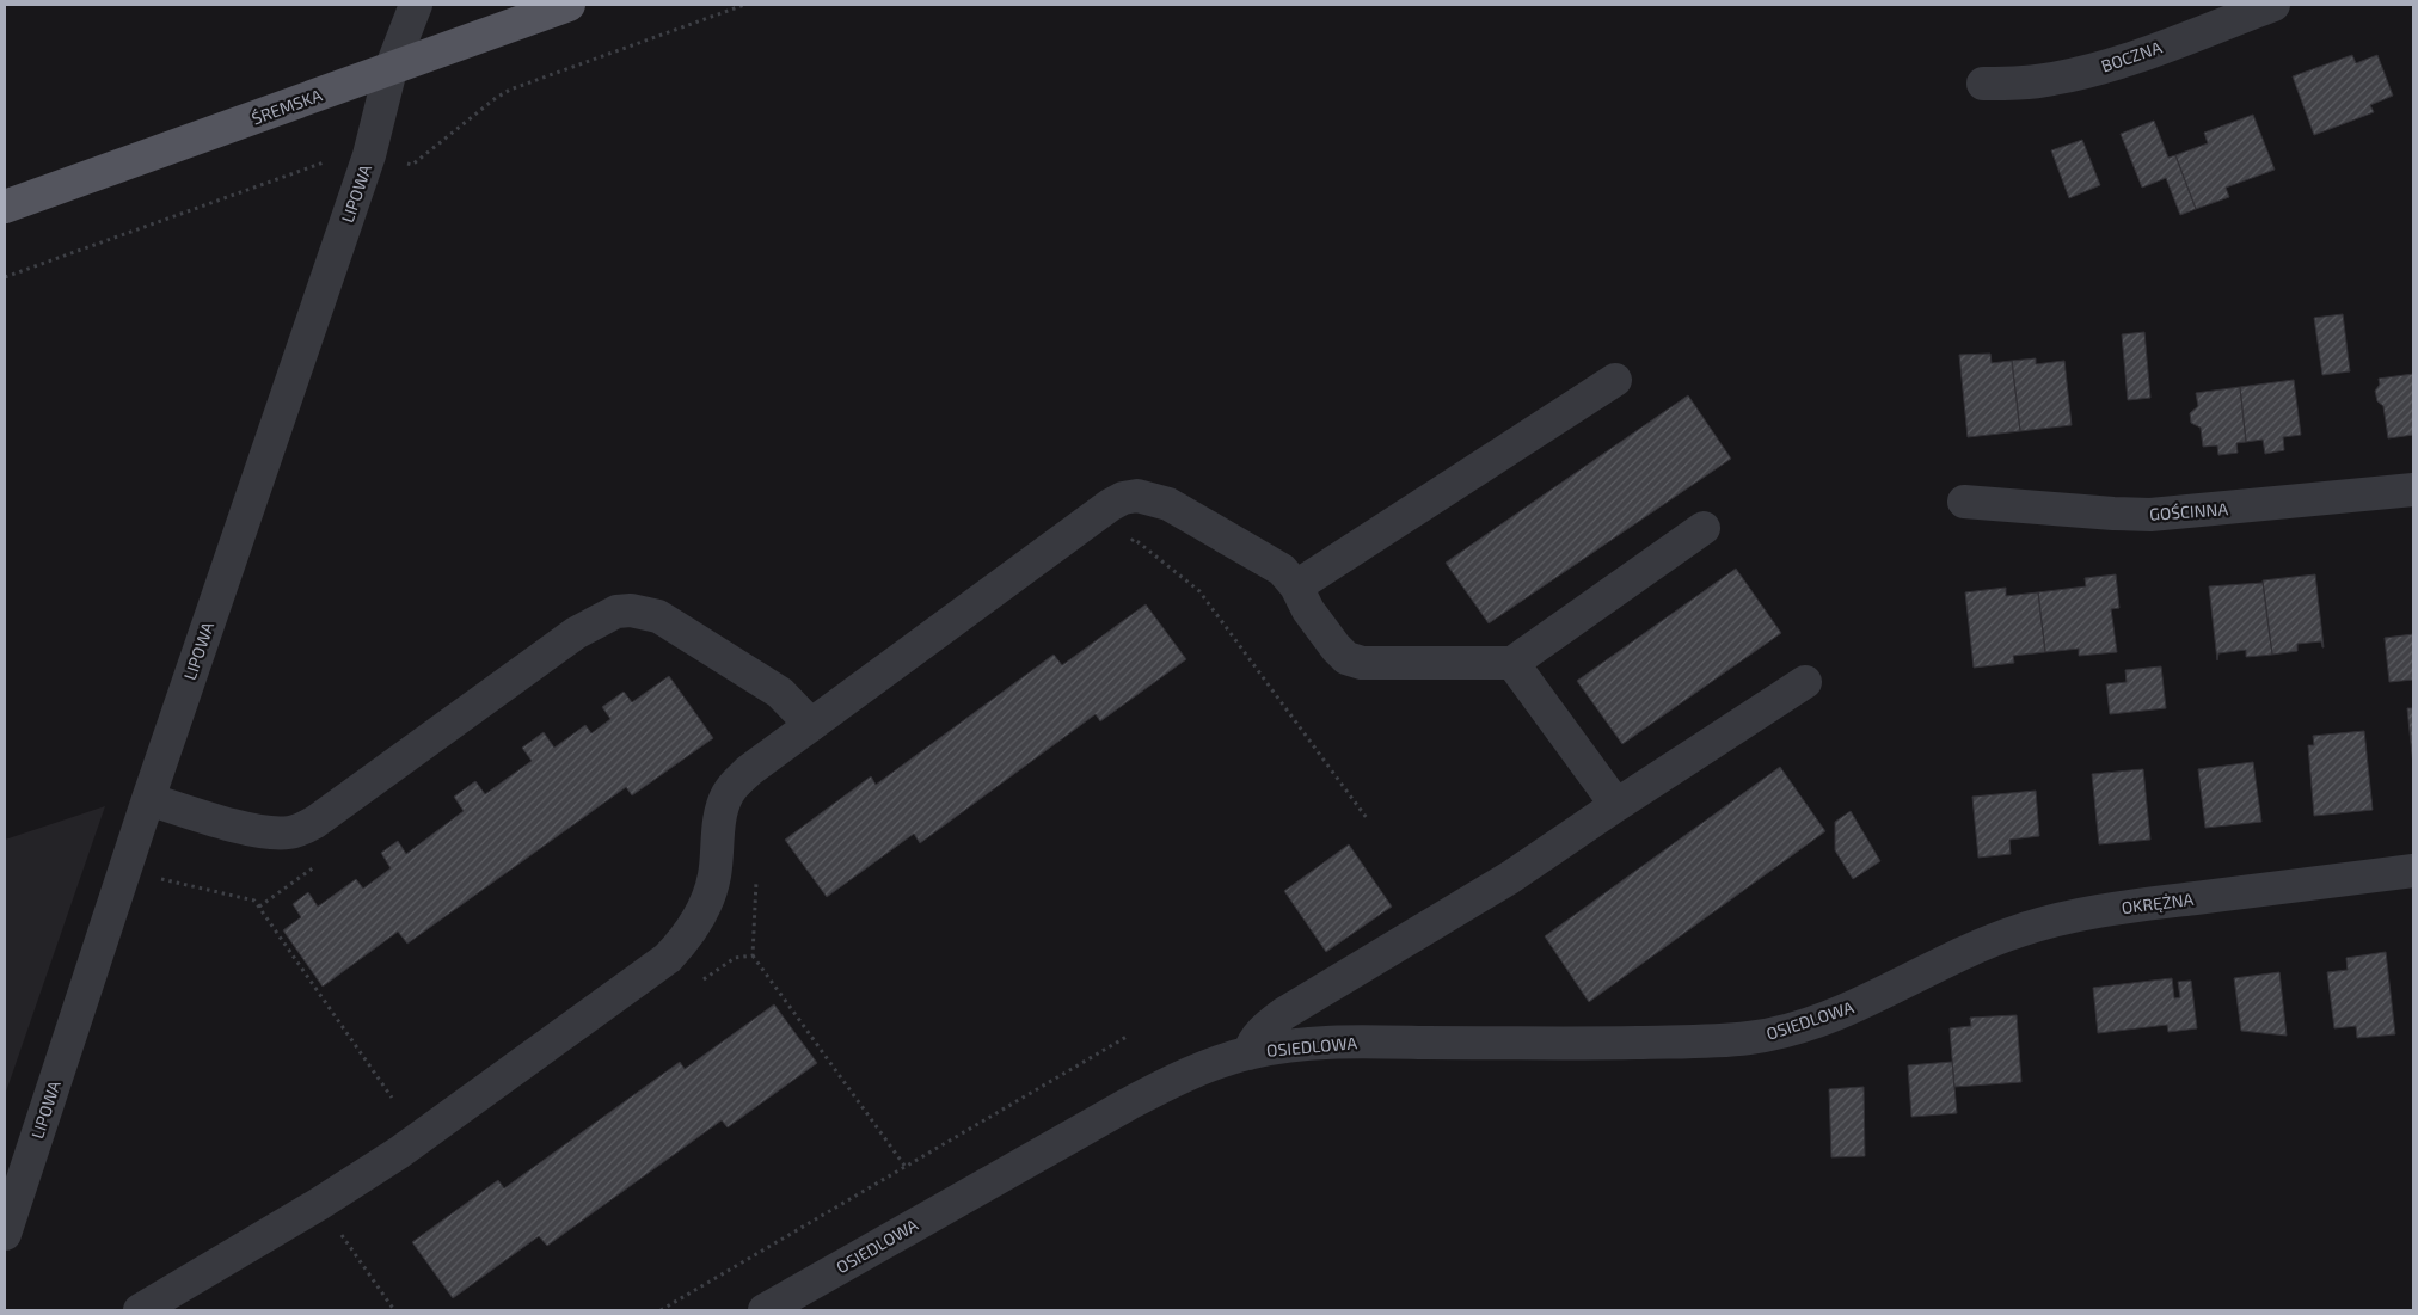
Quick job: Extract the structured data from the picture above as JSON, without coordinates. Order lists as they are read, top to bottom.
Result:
{
  "streets": {
    "main road": ["ŚREMSKA"],
    "street": [
      "BOCZNA",
      "LIPOWA",
      "GOŚCINNA",
      "OKRĘŻNA",
      "OSIEDLOWA"
    ]
  },
  "crossings": [
    ["ŚREMSKA", "LIPOWA"],
    ["OKRĘŻNA", "OSIEDLOWA"]
  ]
}
